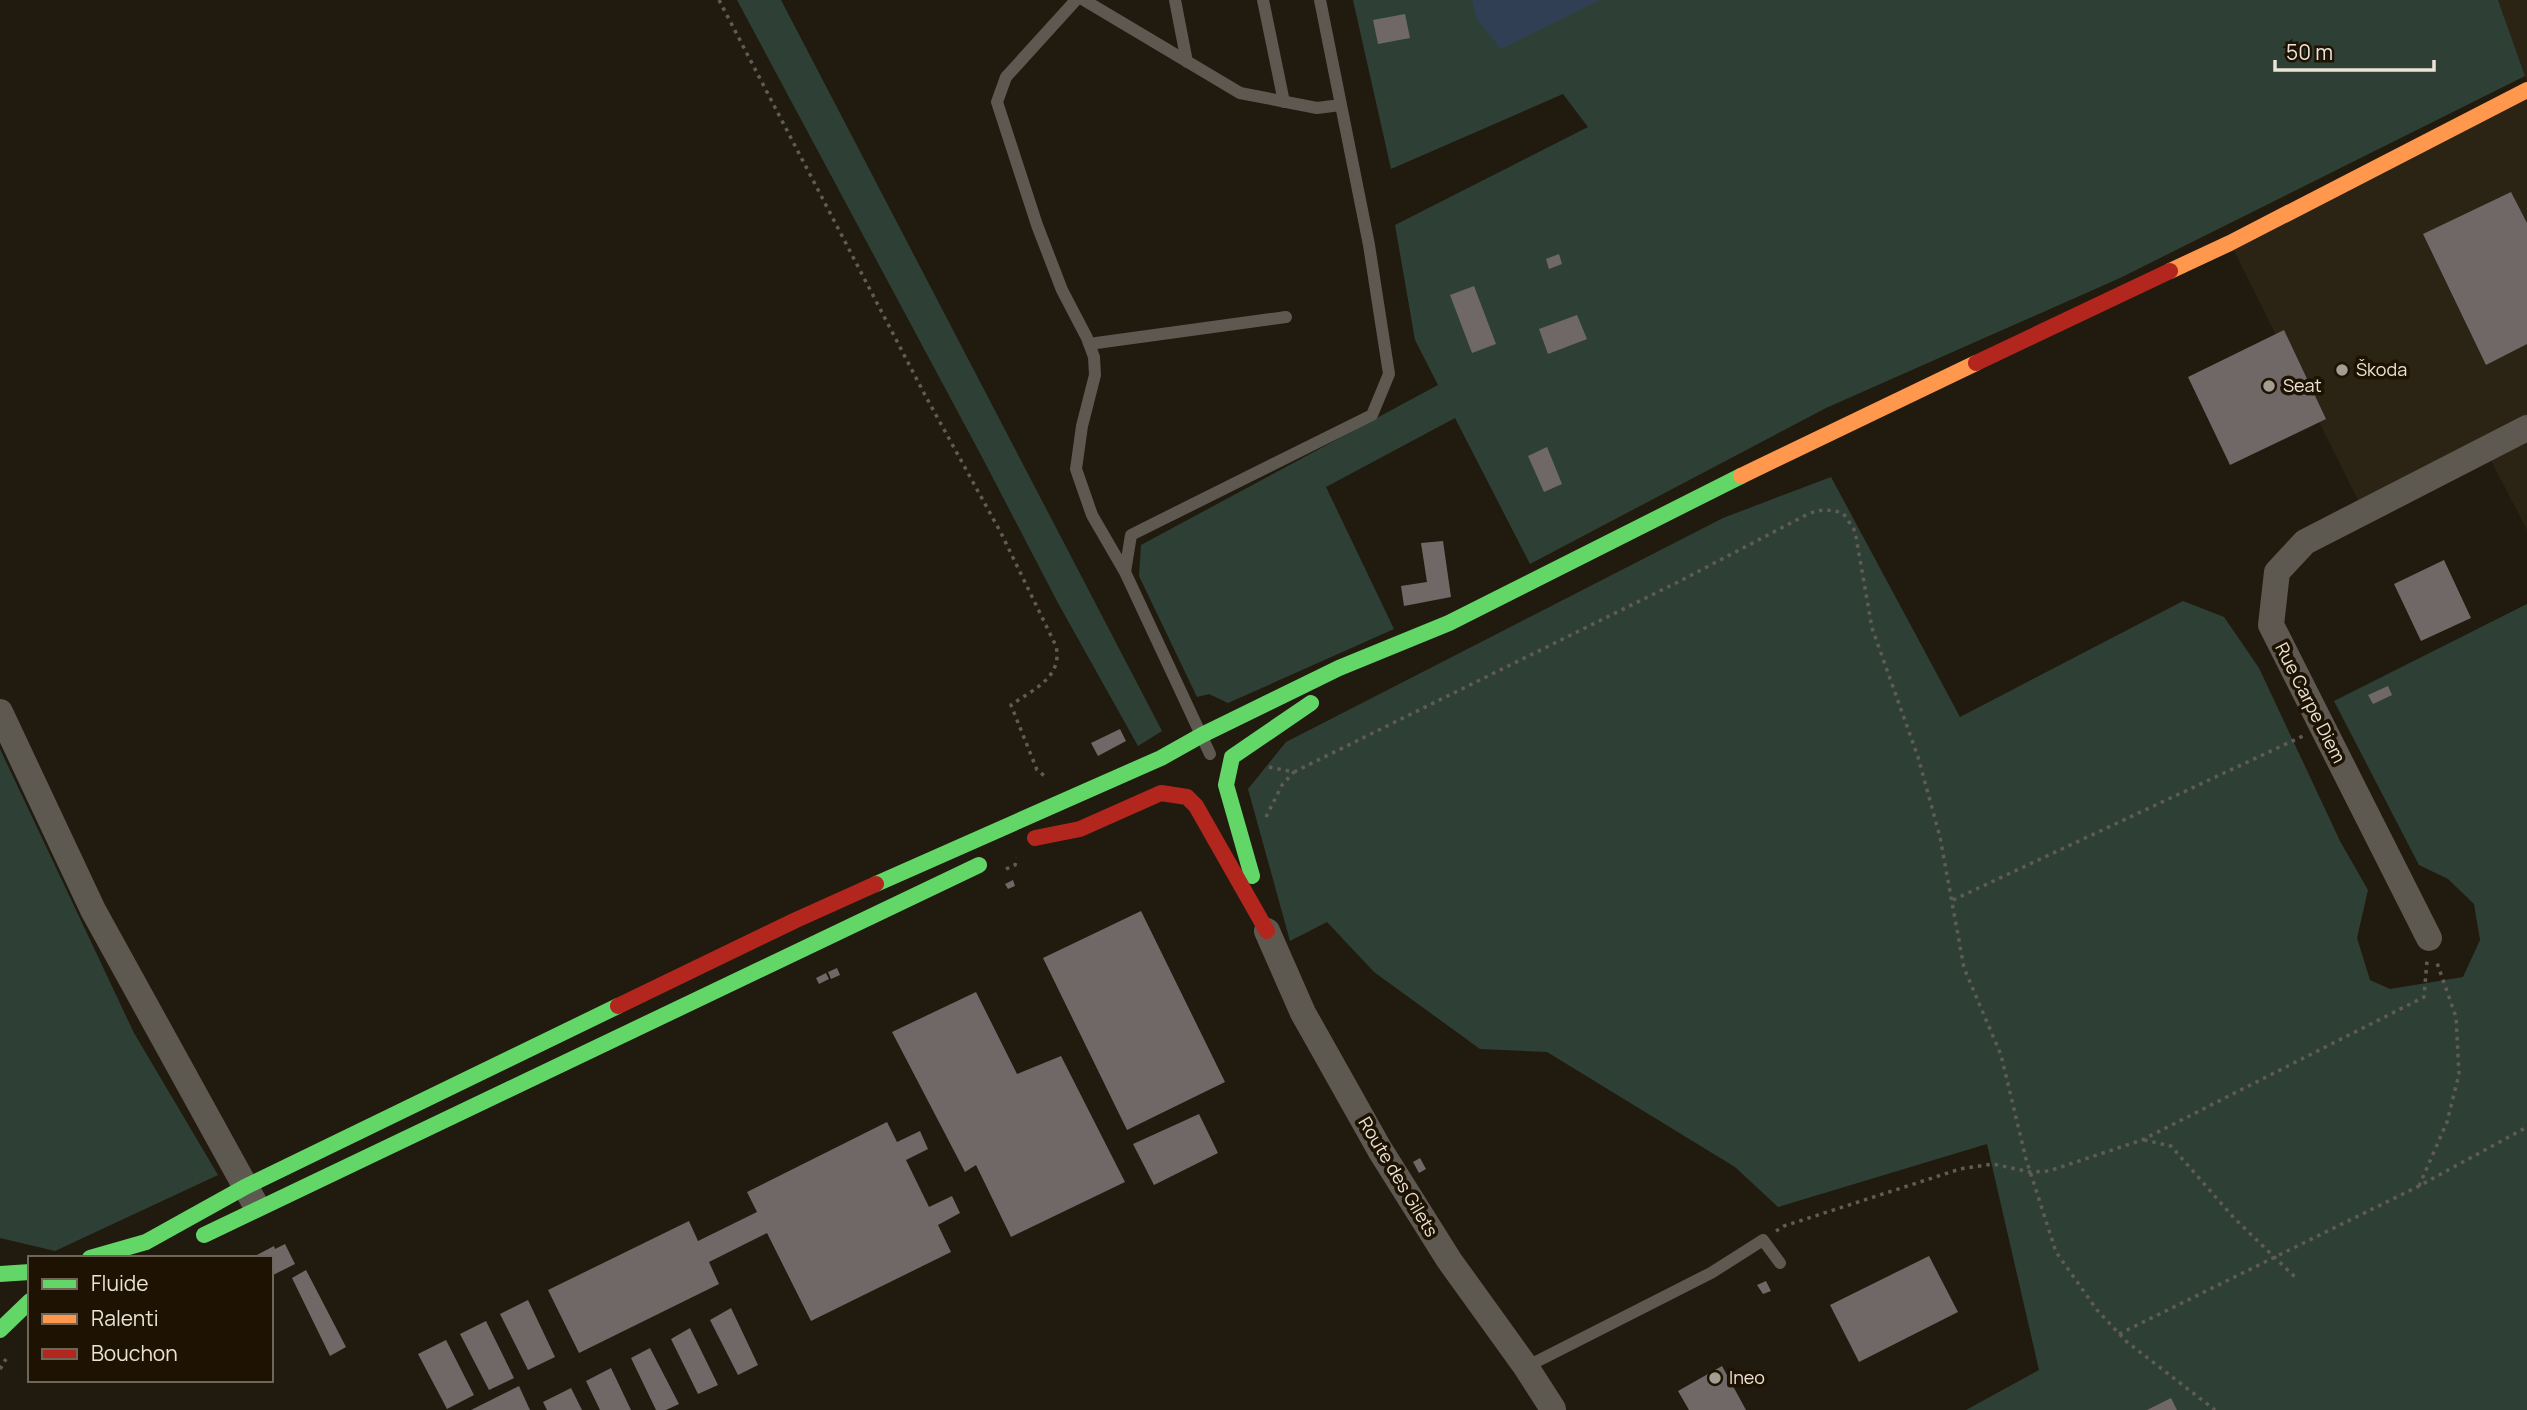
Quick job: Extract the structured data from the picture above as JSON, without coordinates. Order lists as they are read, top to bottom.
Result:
{
  "streets": {
    "main road": ["Route des Gilets"],
    "street": ["Rue Carpe Diem"]
  },
  "places": ["Škoda", "Seat", "Ineo"],
  "legend": ["Fluide", "Ralenti", "Bouchon"],
  "scale_bar": "50 m"
}
